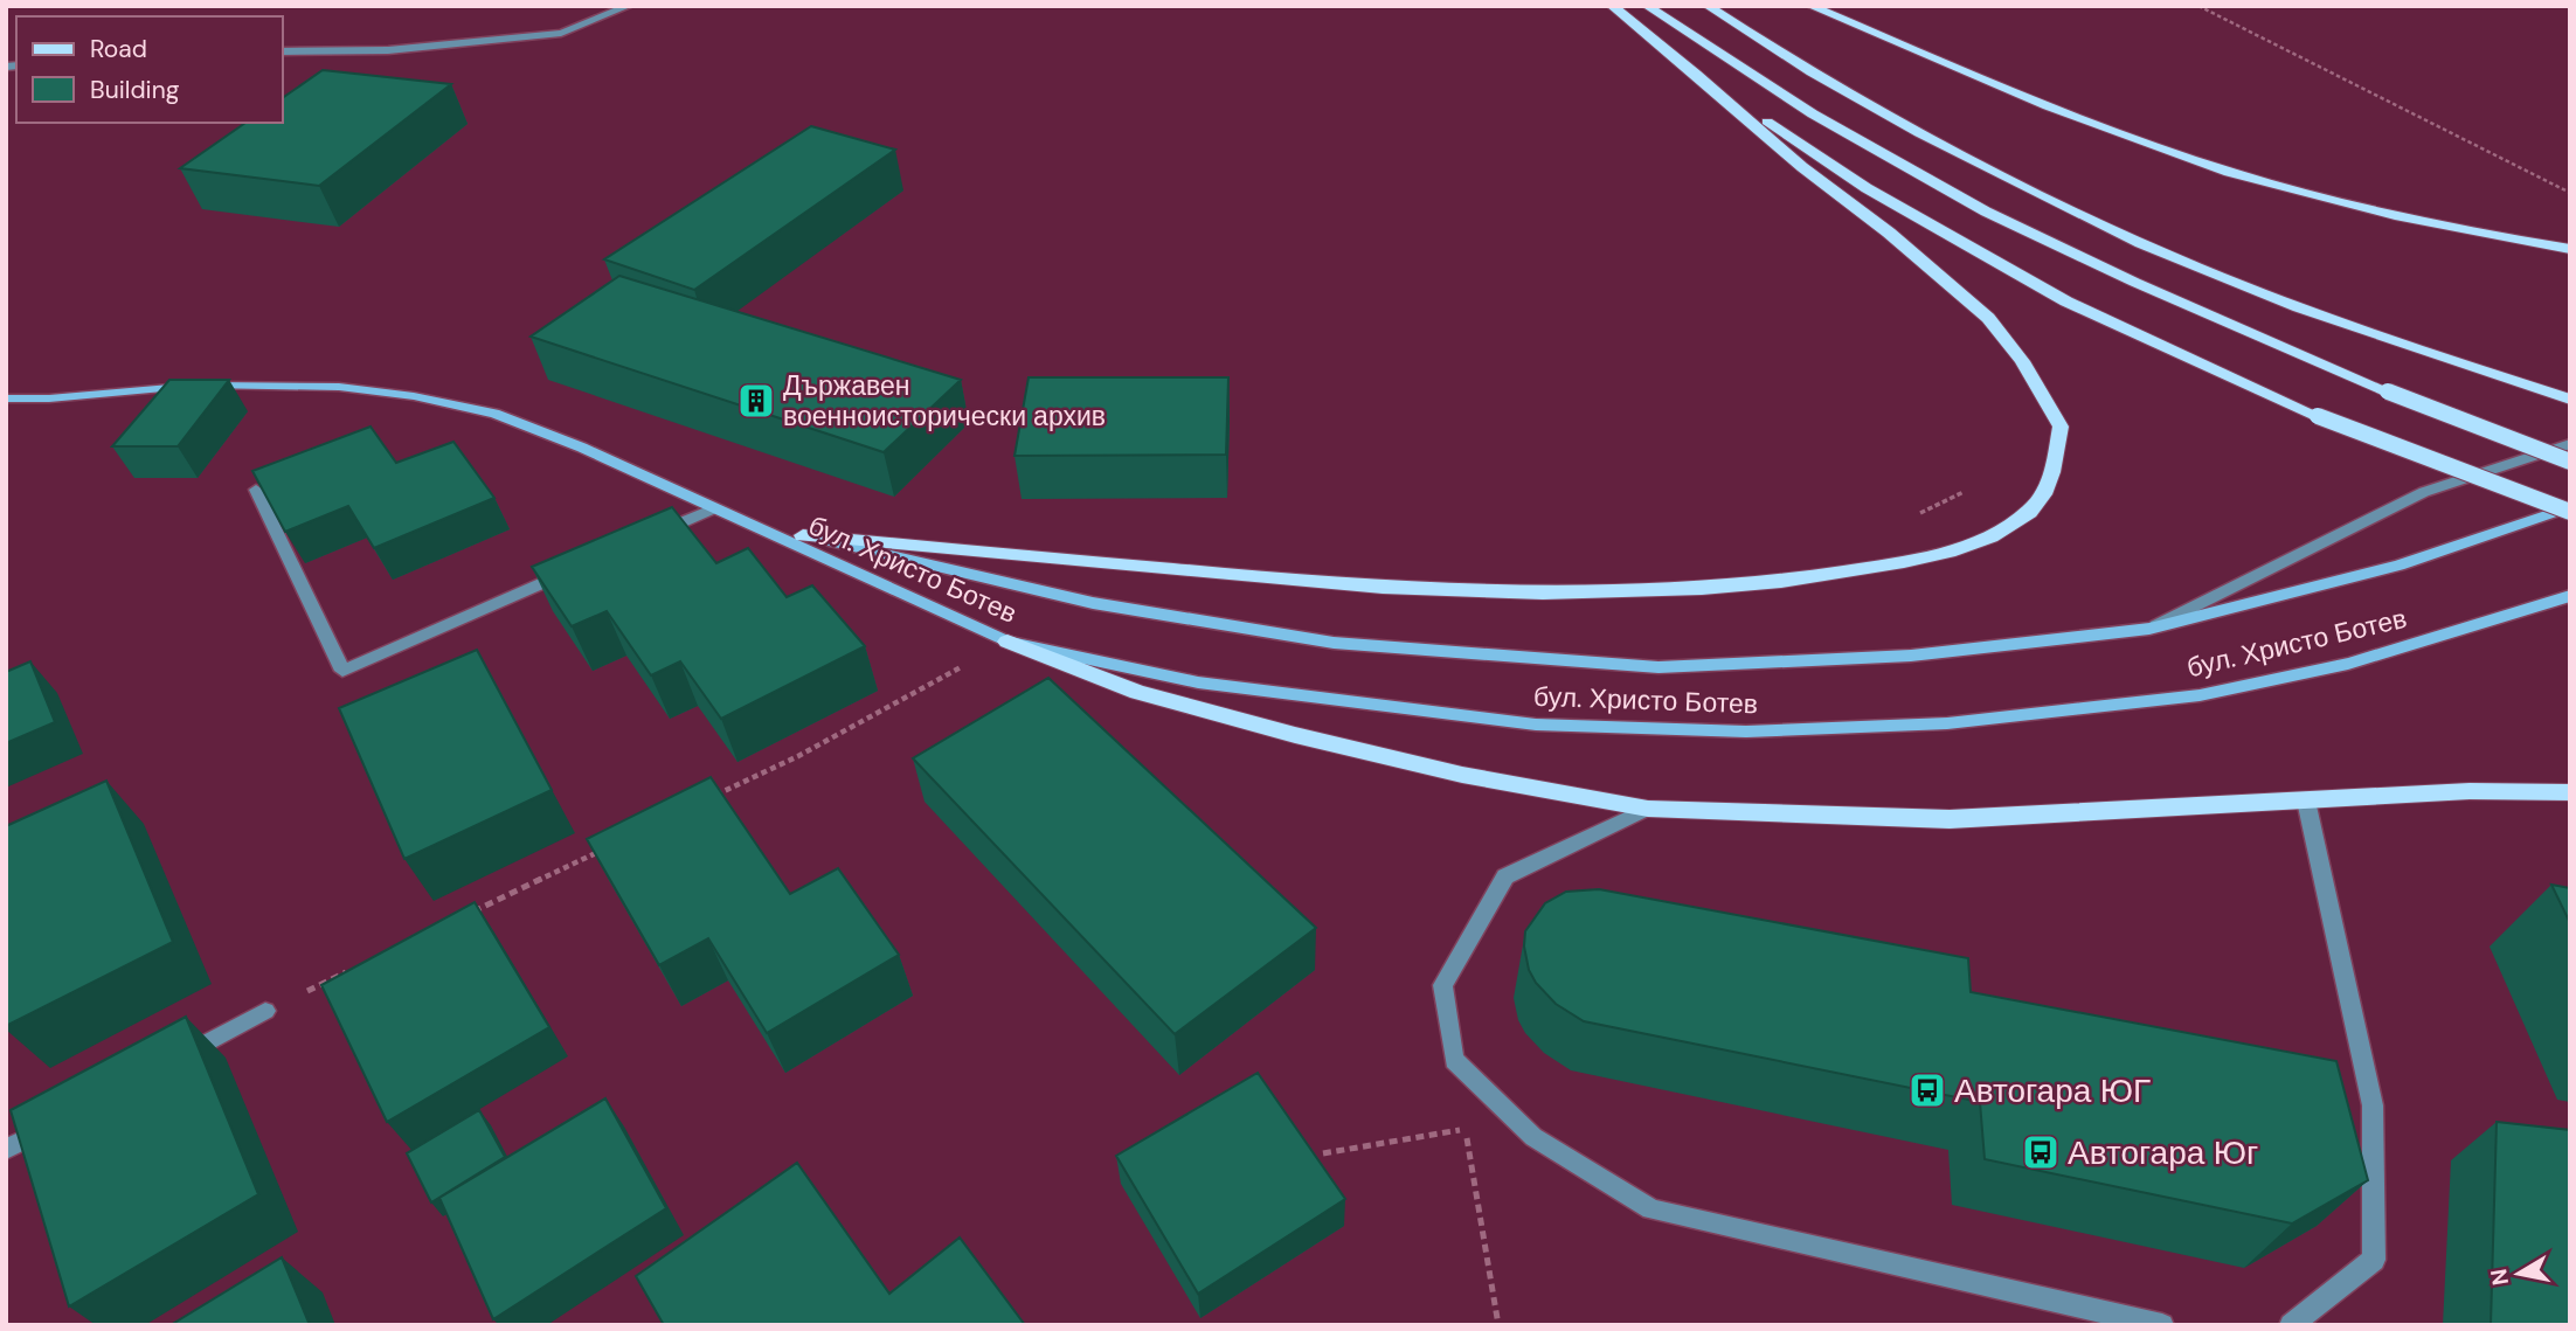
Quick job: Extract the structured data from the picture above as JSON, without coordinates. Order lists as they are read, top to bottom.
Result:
{
  "streets": {
    "main road": ["бул. Христо Ботев"]
  },
  "places": {
    "building": ["Държавен военноисторически архив"],
    "bus stop": ["Автогара ЮГ", "Автогара Юг"]
  },
  "legend": ["Road", "Building"],
  "north": "left"
}
